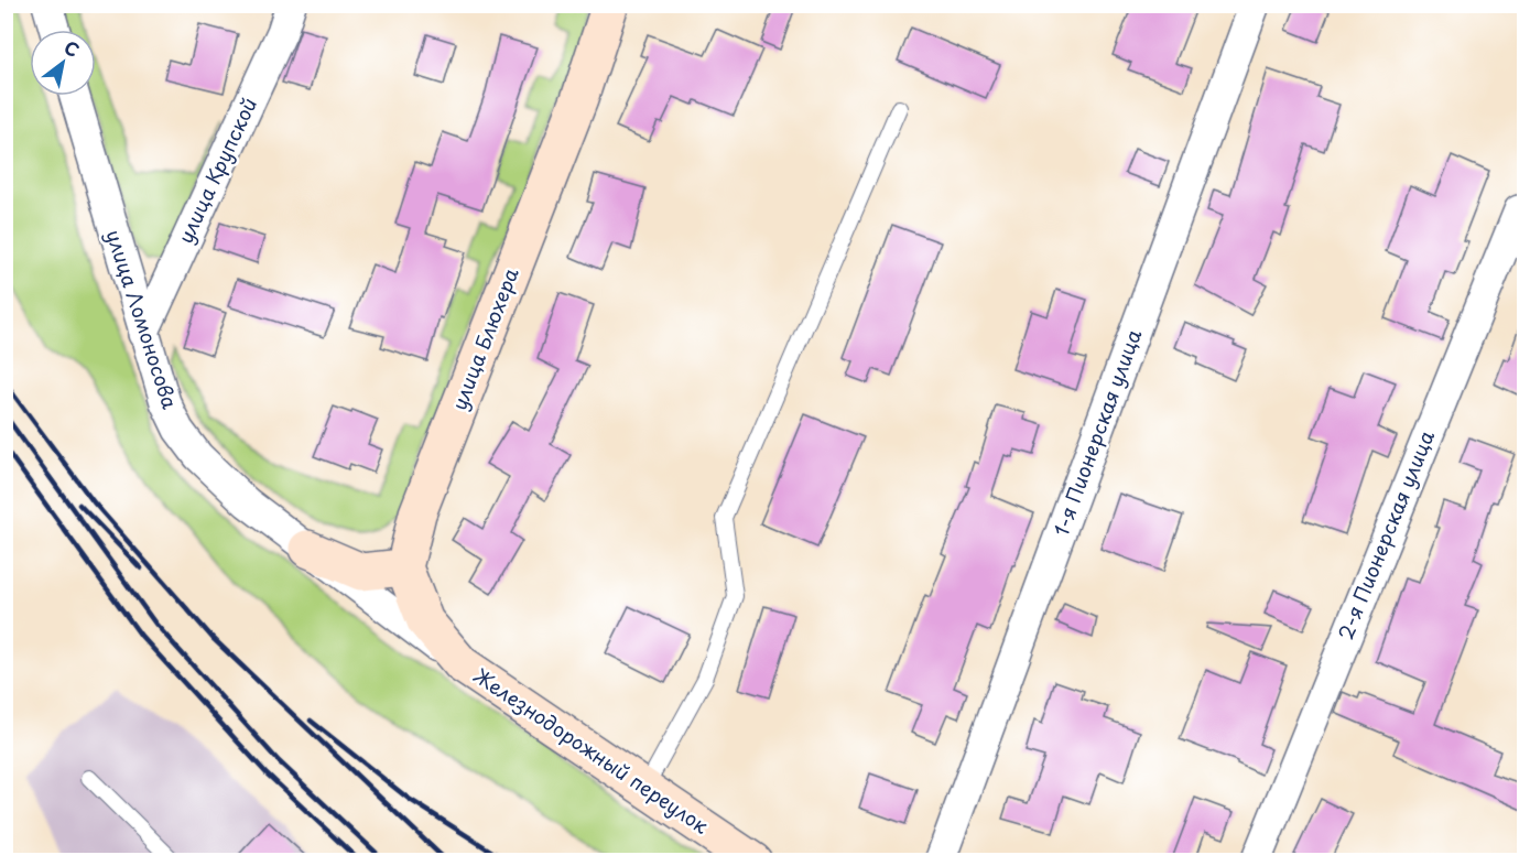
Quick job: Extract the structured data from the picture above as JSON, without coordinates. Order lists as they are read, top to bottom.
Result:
{
  "streets": {
    "street": [
      "улица Крупской",
      "улица Ломоносова",
      "улица Блюхера",
      "1-я Пионерская улица",
      "2-я Пионерская улица",
      "Железнодорожный переулок"
    ]
  },
  "crossings": [
    ["улица Крупской", "улица Ломоносова"],
    ["улица Ломоносова", "Железнодорожный переулок"]
  ],
  "north": "top right"
}
